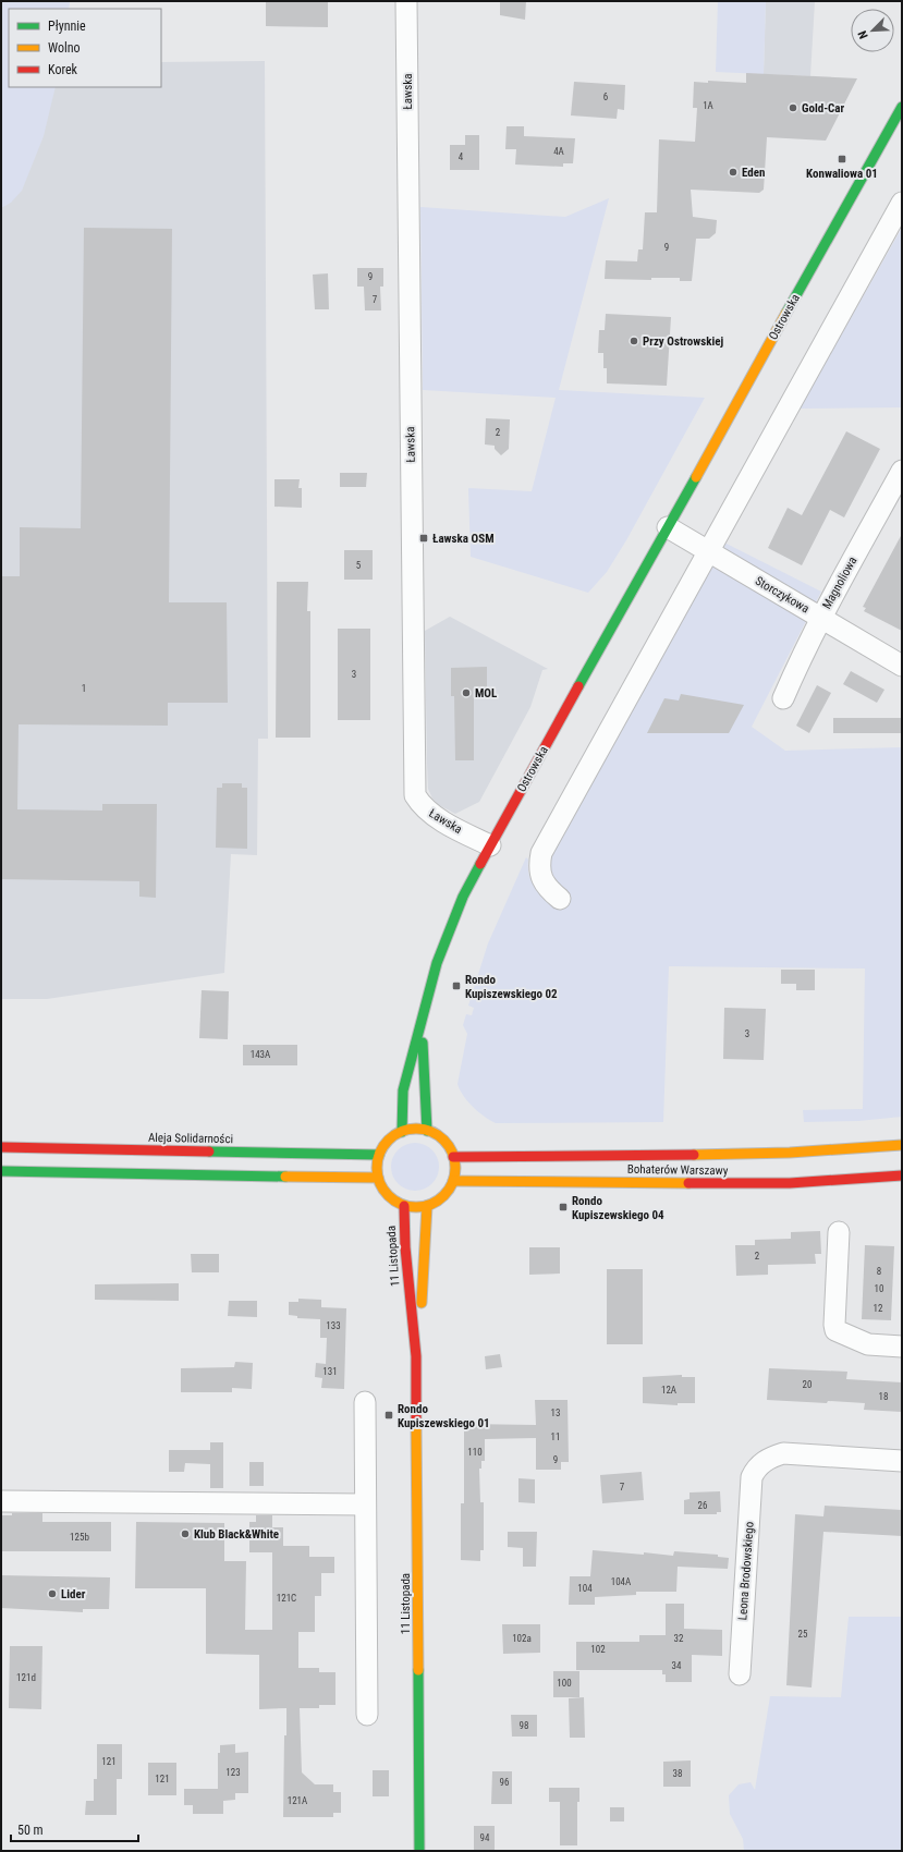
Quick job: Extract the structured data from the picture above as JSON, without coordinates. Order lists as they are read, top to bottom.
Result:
{
  "streets": {
    "main road": [
      "Ostrowska",
      "Aleja Solidarności",
      "Bohaterów Warszawy",
      "11 Listopada"
    ],
    "street": [
      "Ławska",
      "Magnoliowa",
      "Storczykowa",
      "Leona Brodowskiego"
    ]
  },
  "crossings": [
    ["Ławska", "Ostrowska"],
    ["Ostrowska", "Aleja Solidarności"],
    ["Ostrowska", "Bohaterów Warszawy"],
    ["Ostrowska", "11 Listopada"],
    ["Magnoliowa", "Storczykowa"],
    ["Aleja Solidarności", "Bohaterów Warszawy"],
    ["Aleja Solidarności", "11 Listopada"],
    ["Bohaterów Warszawy", "11 Listopada"]
  ],
  "places": {
    "other": [
      "Gold-Car",
      "Eden",
      "Przy Ostrowskiej",
      "MOL",
      "Klub Black&White",
      "Lider"
    ],
    "transit": [
      "Konwaliowa 01",
      "Ławska OSM",
      "Rondo Kupiszewskiego 02",
      "Rondo Kupiszewskiego 04",
      "Rondo Kupiszewskiego 01"
    ]
  },
  "house_numbers": [
    "6",
    "1A",
    "4A",
    "4",
    "9",
    "9",
    "7",
    "2",
    "5",
    "3",
    "1",
    "3",
    "143A",
    "2",
    "8",
    "10",
    "12",
    "133",
    "131",
    "20",
    "12A",
    "18",
    "13",
    "11",
    "110",
    "9",
    "7",
    "26",
    "125b",
    "104A",
    "104",
    "121C",
    "25",
    "102a",
    "32",
    "102",
    "34",
    "121d",
    "100",
    "98",
    "121",
    "123",
    "38",
    "121",
    "96",
    "121A",
    "94"
  ],
  "legend": ["Płynnie", "Wolno", "Korek"],
  "scale_bar": "50 m",
  "north": "bottom left"
}
